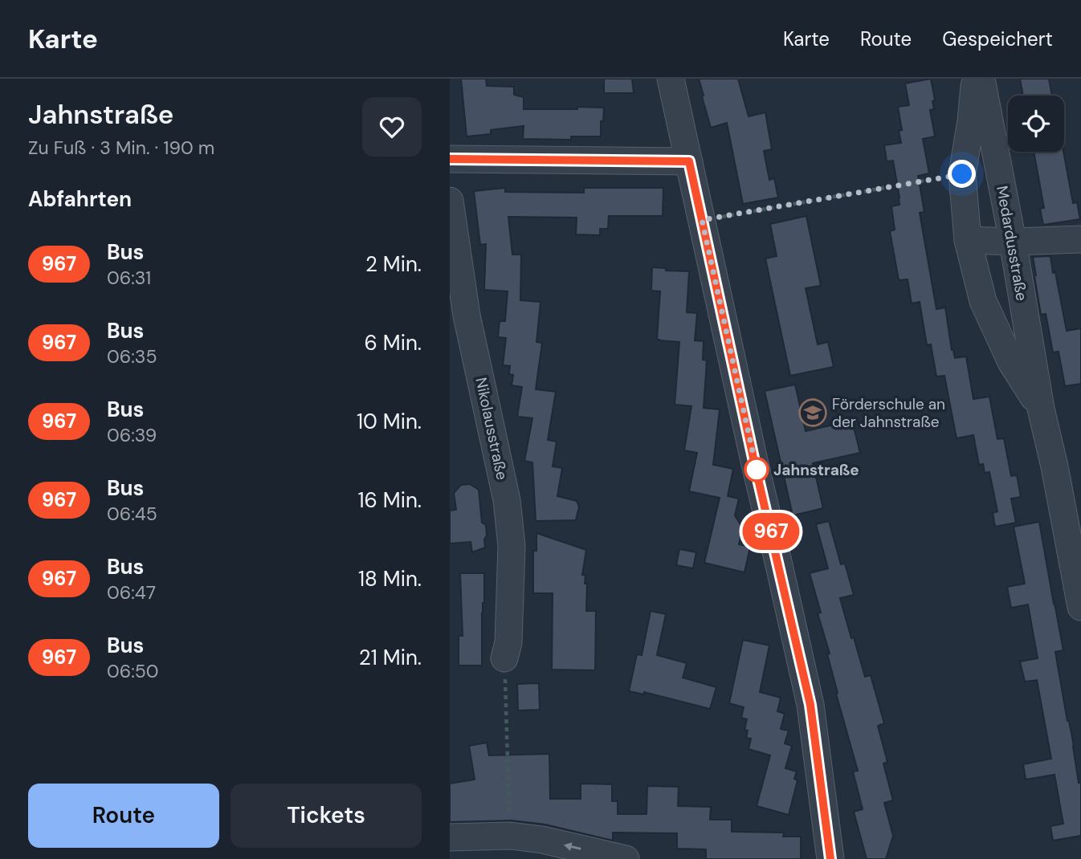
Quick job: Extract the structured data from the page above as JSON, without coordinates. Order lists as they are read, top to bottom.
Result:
{
  "streets": {
    "street": ["Medardusstraße", "Nikolausstraße"]
  },
  "places": {
    "school or university": ["Förderschule an der Jahnstraße"],
    "other": ["Jahnstraße"]
  },
  "lines": ["bus line 967"],
  "page": {
    "header": "Karte",
    "nav": ["Karte", "Route", "Gespeichert"],
    "heading": [
      ["Jahnstraße", "Zu Fuß · 3 Min. · 190 m"],
      "Abfahrten"
    ],
    "on_map": "967",
    "list": [
      {
        "mark": "967",
        "name": "Bus",
        "note": "06:31",
        "value": "2 Min."
      },
      {
        "mark": "967",
        "name": "Bus",
        "note": "06:35",
        "value": "6 Min."
      },
      {
        "mark": "967",
        "name": "Bus",
        "note": "06:39",
        "value": "10 Min."
      },
      {
        "mark": "967",
        "name": "Bus",
        "note": "06:45",
        "value": "16 Min."
      },
      {
        "mark": "967",
        "name": "Bus",
        "note": "06:47",
        "value": "18 Min."
      },
      {
        "mark": "967",
        "name": "Bus",
        "note": "06:50",
        "value": "21 Min."
      }
    ],
    "buttons": ["Route", "Tickets"]
  }
}
